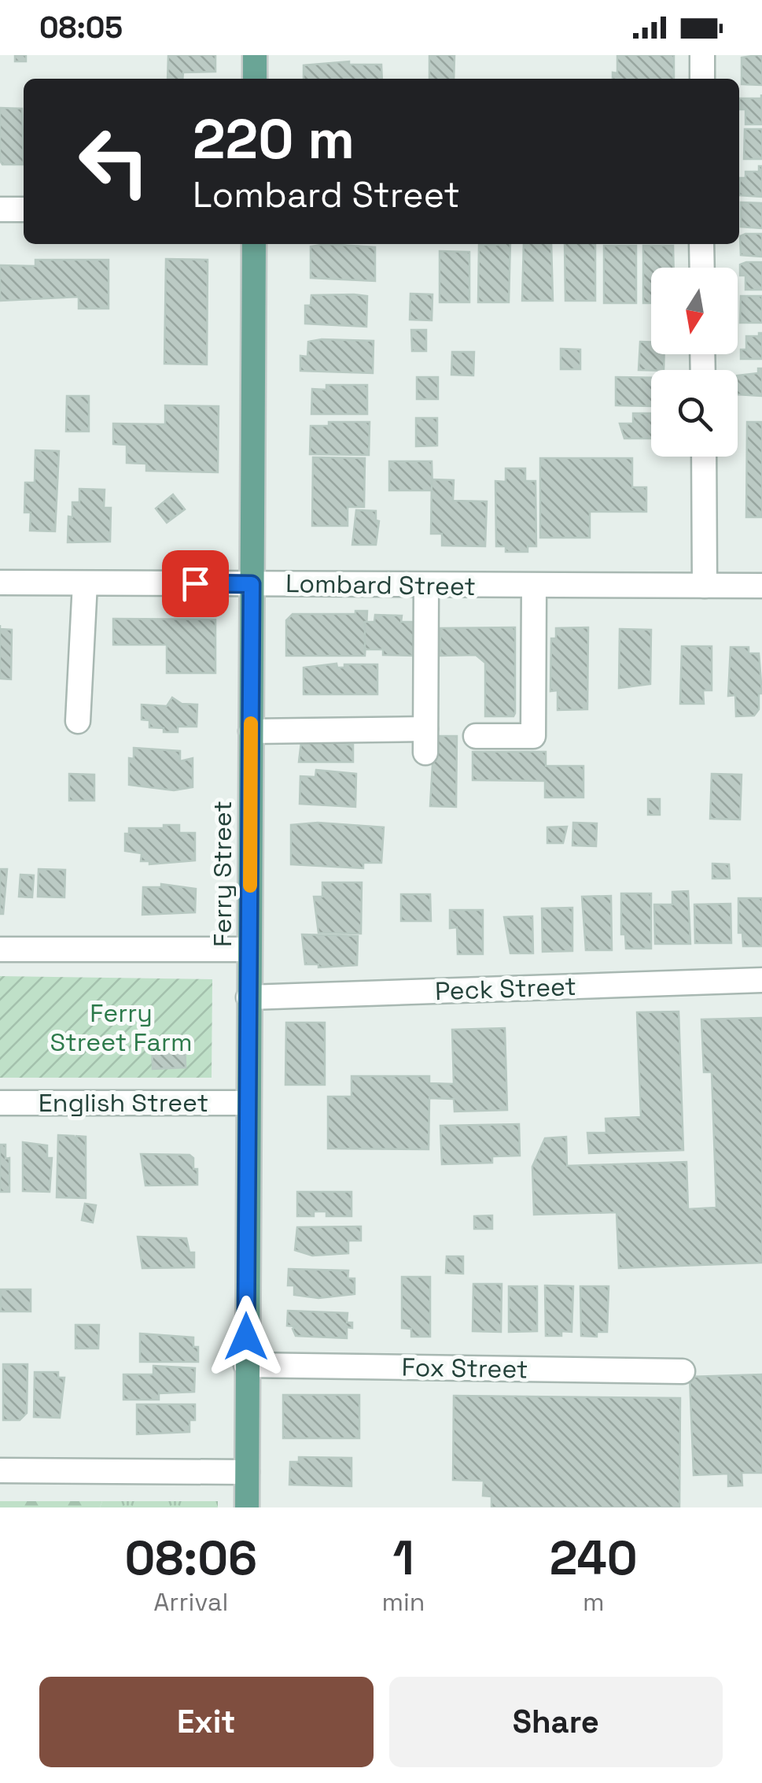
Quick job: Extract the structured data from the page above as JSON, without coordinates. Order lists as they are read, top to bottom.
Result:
{
  "streets": {
    "main road": ["Ferry Street"],
    "street": [
      "Lombard Street",
      "Peck Street",
      "English Street",
      "Fox Street"
    ]
  },
  "crossings": [
    ["Lombard Street", "Ferry Street"],
    ["Ferry Street", "Peck Street"],
    ["Ferry Street", "English Street"],
    ["Ferry Street", "Fox Street"]
  ],
  "parks": ["Ferry Street Farm"],
  "north": "bottom",
  "page": {
    "status": "08:05",
    "turn": ["220 m", "Lombard Street"],
    "eta": [
      "08:06",
      "Arrival",
      "1",
      "min",
      "240",
      "m"
    ],
    "buttons": ["Exit", "Share"]
  }
}
